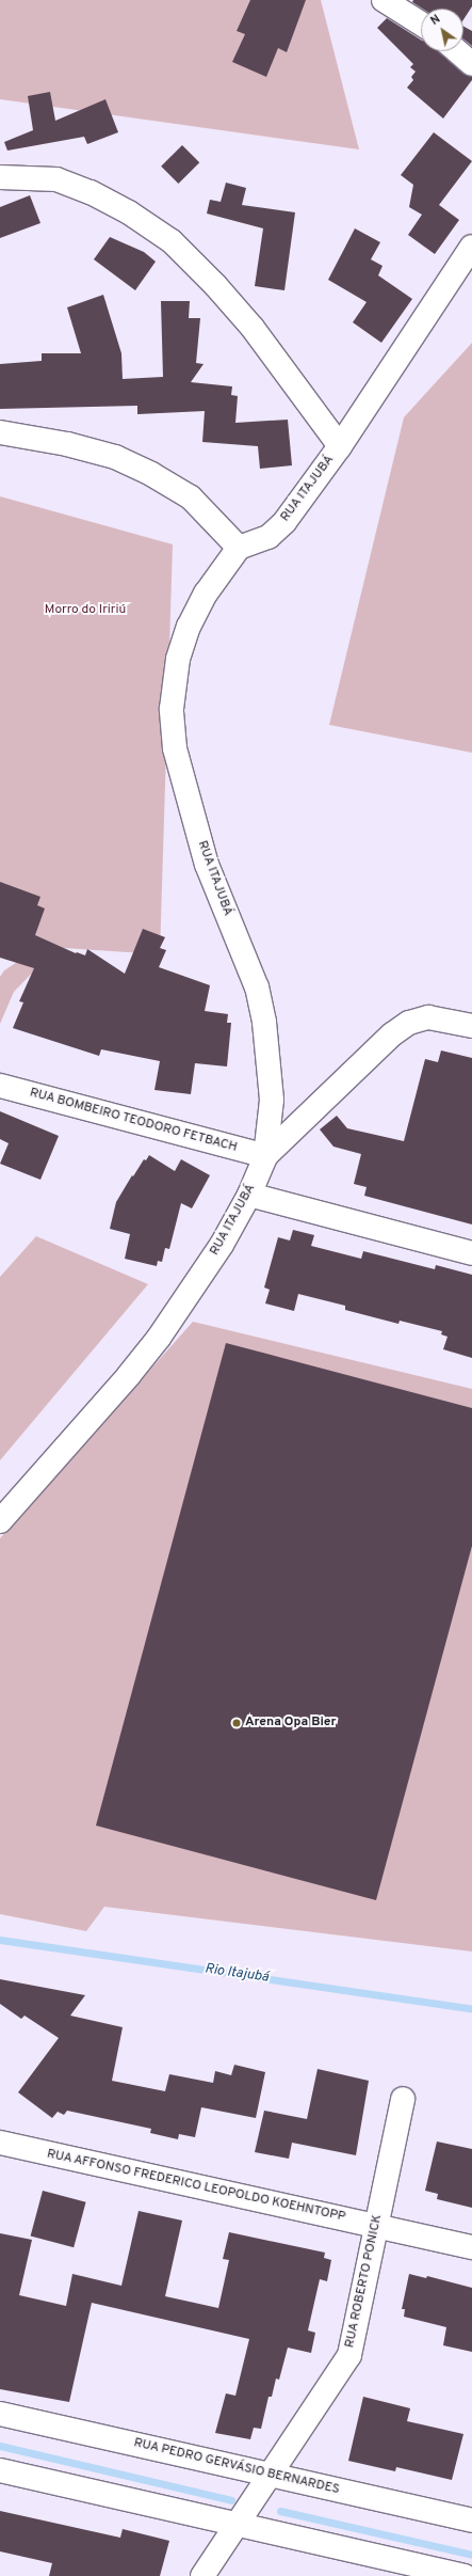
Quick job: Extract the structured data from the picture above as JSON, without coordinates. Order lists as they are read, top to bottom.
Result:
{
  "streets": {
    "street": [
      "RUA ITAJUBÁ",
      "RUA BOMBEIRO TEODORO FETBACH",
      "RUA AFFONSO FREDERICO LEOPOLDO KOEHNTOPP",
      "RUA ROBERTO PONICK",
      "RUA PEDRO GERVÁSIO BERNARDES"
    ]
  },
  "crossings": [
    ["RUA ITAJUBÁ", "RUA BOMBEIRO TEODORO FETBACH"],
    ["RUA AFFONSO FREDERICO LEOPOLDO KOEHNTOPP", "RUA ROBERTO PONICK"],
    ["RUA ROBERTO PONICK", "RUA PEDRO GERVÁSIO BERNARDES"]
  ],
  "water": ["Rio Itajubá"],
  "parks": ["Morro do Iririú"],
  "places": ["Arena Opa Bier"],
  "north": "top left"
}
